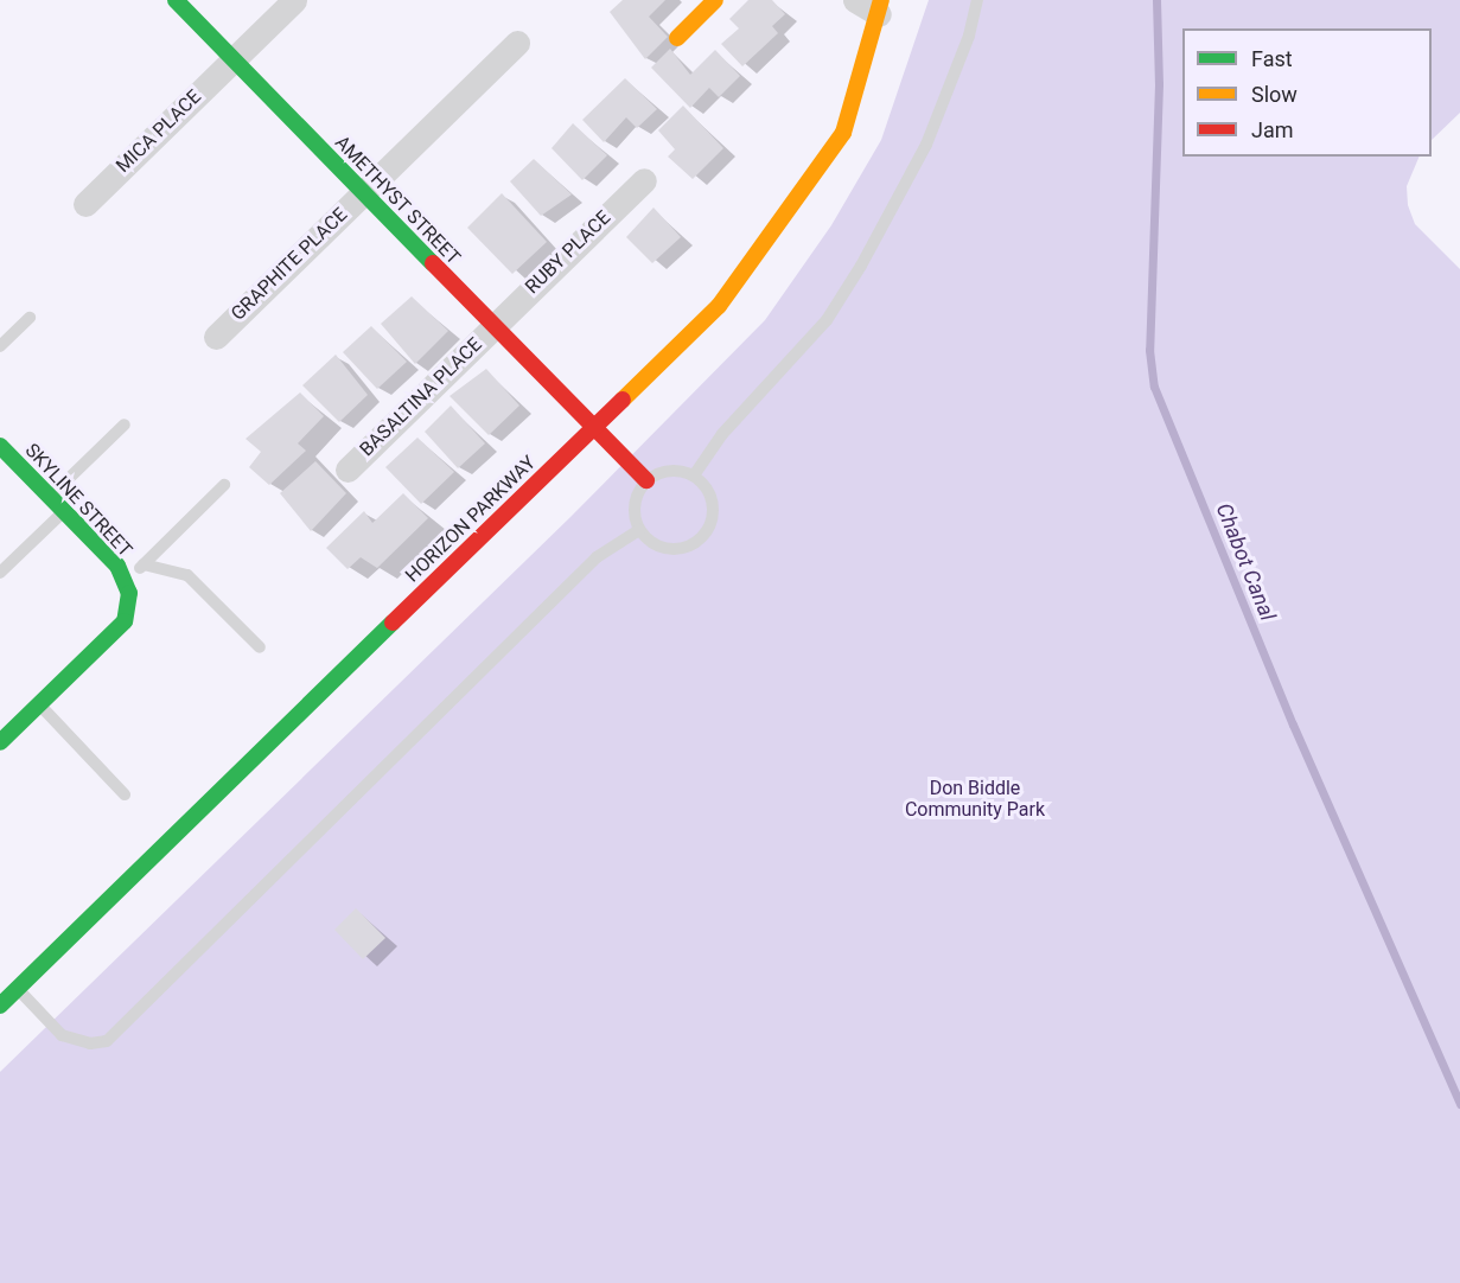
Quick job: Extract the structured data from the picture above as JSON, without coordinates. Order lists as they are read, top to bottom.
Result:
{
  "streets": {
    "street": [
      "MICA PLACE",
      "AMETHYST STREET",
      "RUBY PLACE",
      "GRAPHITE PLACE",
      "BASALTINA PLACE",
      "SKYLINE STREET",
      "HORIZON PARKWAY"
    ]
  },
  "crossings": [
    ["MICA PLACE", "AMETHYST STREET"],
    ["AMETHYST STREET", "RUBY PLACE"],
    ["AMETHYST STREET", "GRAPHITE PLACE"],
    ["AMETHYST STREET", "BASALTINA PLACE"],
    ["AMETHYST STREET", "HORIZON PARKWAY"],
    ["RUBY PLACE", "BASALTINA PLACE"]
  ],
  "water": ["Chabot Canal"],
  "parks": ["Don Biddle Community Park"],
  "legend": ["Fast", "Slow", "Jam"]
}
